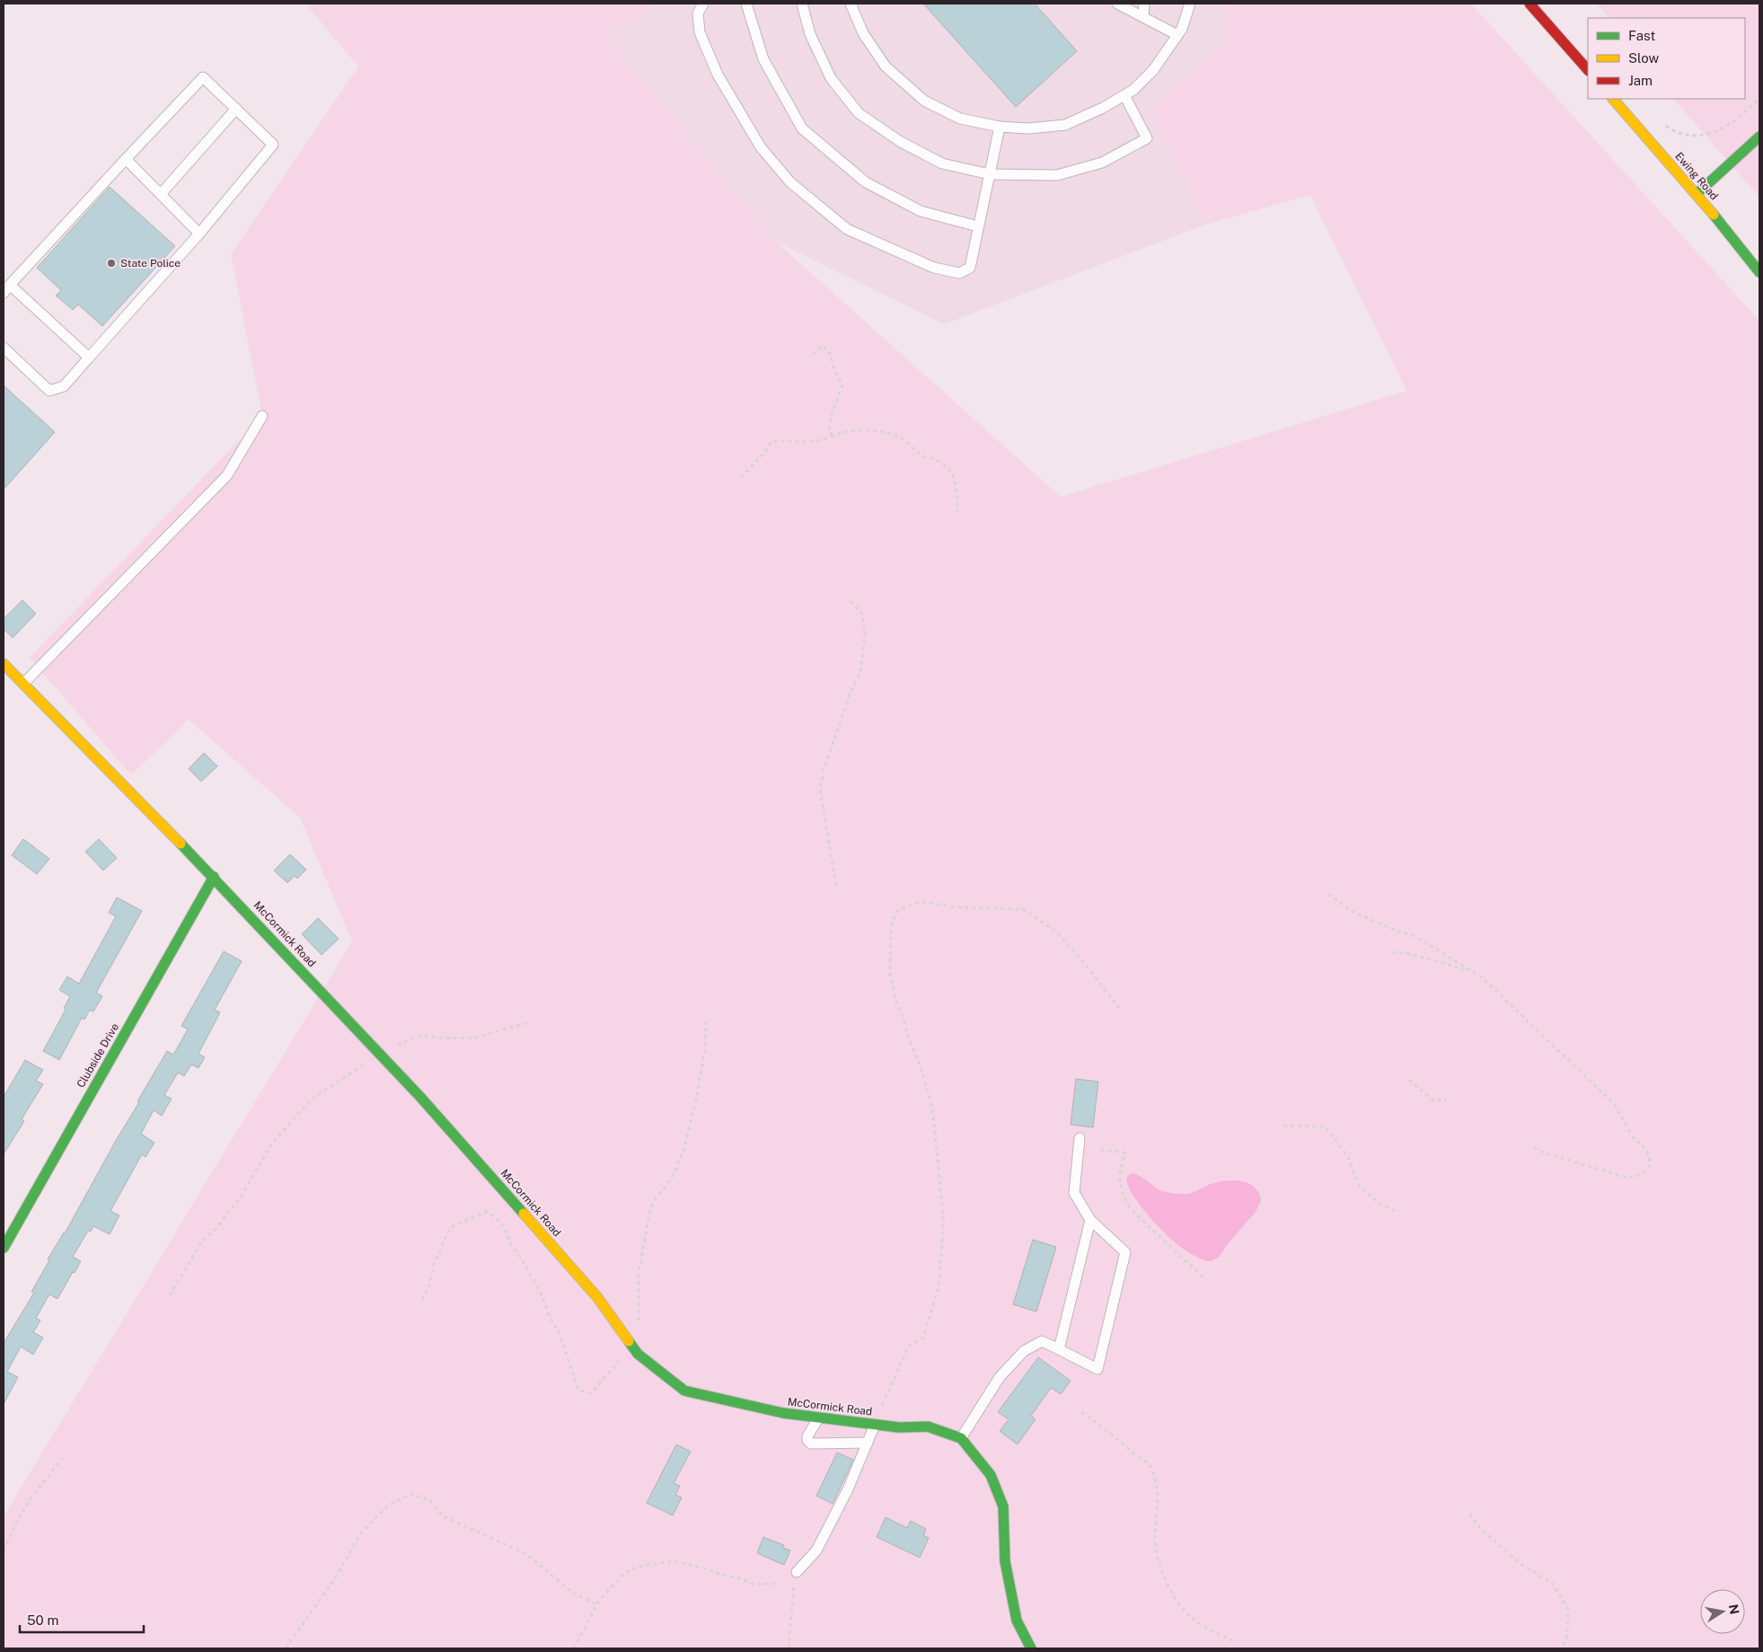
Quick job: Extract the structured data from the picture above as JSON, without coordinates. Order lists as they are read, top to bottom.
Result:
{
  "streets": {
    "street": ["Ewing Road", "McCormick Road", "Clubside Drive"]
  },
  "crossings": [
    ["McCormick Road", "Clubside Drive"]
  ],
  "places": ["State Police"],
  "legend": ["Fast", "Slow", "Jam"],
  "scale_bar": "50 m",
  "north": "right"
}
